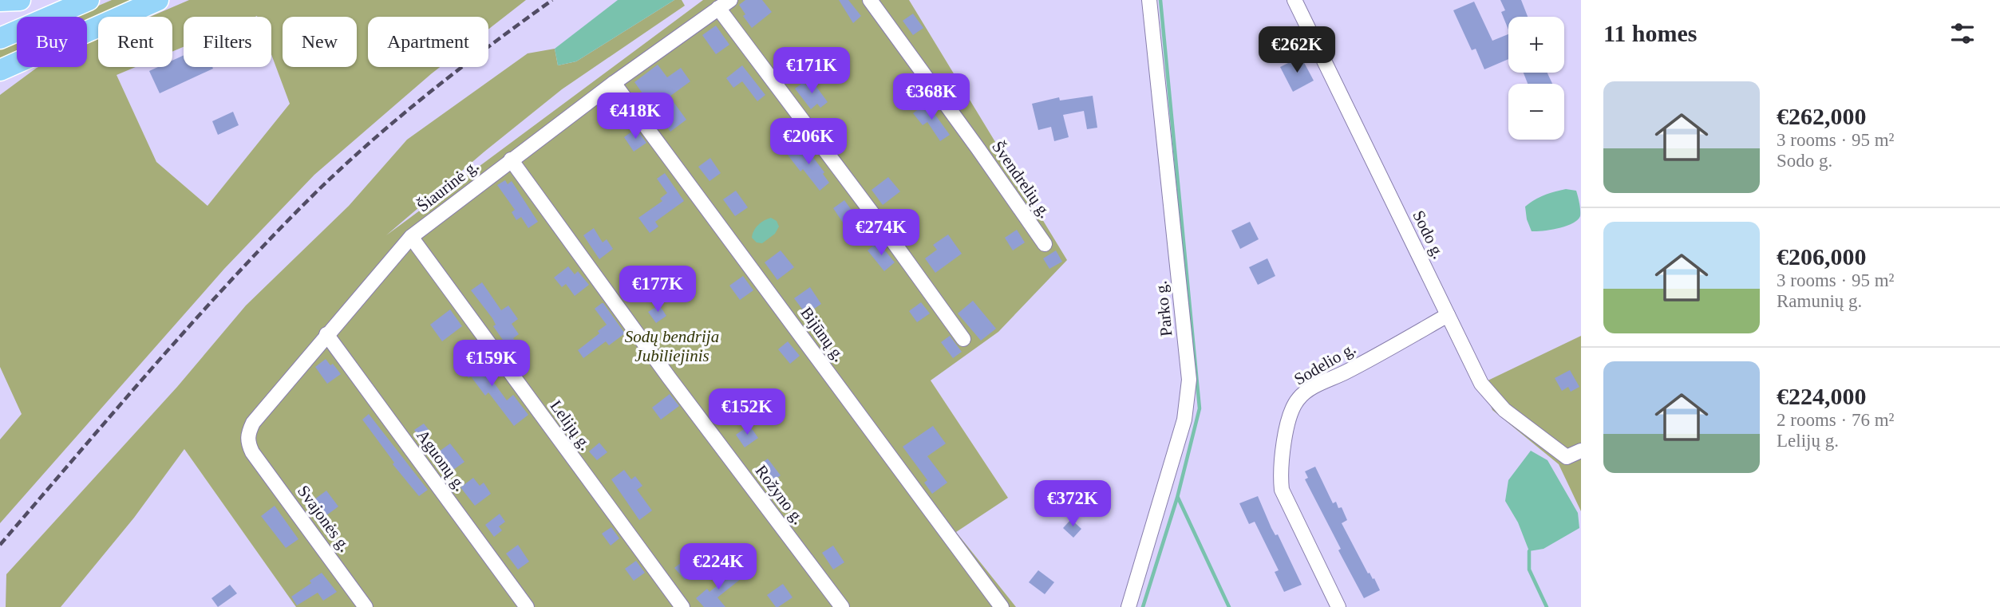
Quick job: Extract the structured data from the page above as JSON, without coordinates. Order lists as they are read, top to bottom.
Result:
{
  "streets": {
    "street": [
      "Švendrelių g.",
      "Šiaurinė g.",
      "Sodo g.",
      "Parko g.",
      "Bijūnų g.",
      "Sodelio g.",
      "Lelijų g.",
      "Aguonų g.",
      "Rožyno g.",
      "Svajonės g."
    ]
  },
  "crossings": [
    ["Šiaurinė g.", "Bijūnų g."],
    ["Šiaurinė g.", "Lelijų g."],
    ["Šiaurinė g.", "Aguonų g."],
    ["Šiaurinė g.", "Rožyno g."],
    ["Šiaurinė g.", "Svajonės g."],
    ["Sodo g.", "Sodelio g."]
  ],
  "parks": ["Sodų bendrija Jubiliejinis"],
  "page": {
    "heading": "11 homes",
    "map_buttons": ["+", "−"],
    "chip": [
      "Buy",
      "Rent",
      "Filters",
      "New",
      "Apartment"
    ],
    "price": [
      "€262K",
      "€171K",
      "€368K",
      "€418K",
      "€206K",
      "€274K",
      "€177K",
      "€159K",
      "€152K",
      "€372K",
      "€224K"
    ],
    "list": [
      {
        "name": "€262,000",
        "note": "3 rooms · 95 m² · Sodo g."
      },
      {
        "name": "€206,000",
        "note": "3 rooms · 95 m² · Ramunių g."
      },
      {
        "name": "€224,000",
        "note": "2 rooms · 76 m² · Lelijų g."
      }
    ]
  }
}
